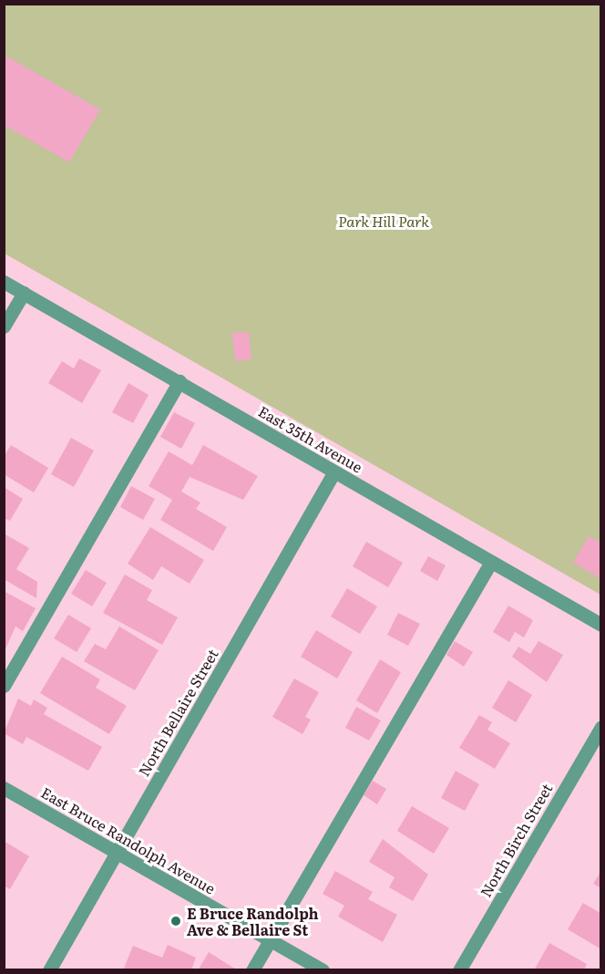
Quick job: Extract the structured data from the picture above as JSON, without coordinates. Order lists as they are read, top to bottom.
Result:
{
  "streets": {
    "street": [
      "East 35th Avenue",
      "North Bellaire Street",
      "East Bruce Randolph Avenue",
      "North Birch Street"
    ]
  },
  "crossings": [
    ["East 35th Avenue", "North Bellaire Street"],
    ["North Bellaire Street", "East Bruce Randolph Avenue"]
  ],
  "parks": ["Park Hill Park"],
  "places": ["E Bruce Randolph Ave & Bellaire St"]
}
